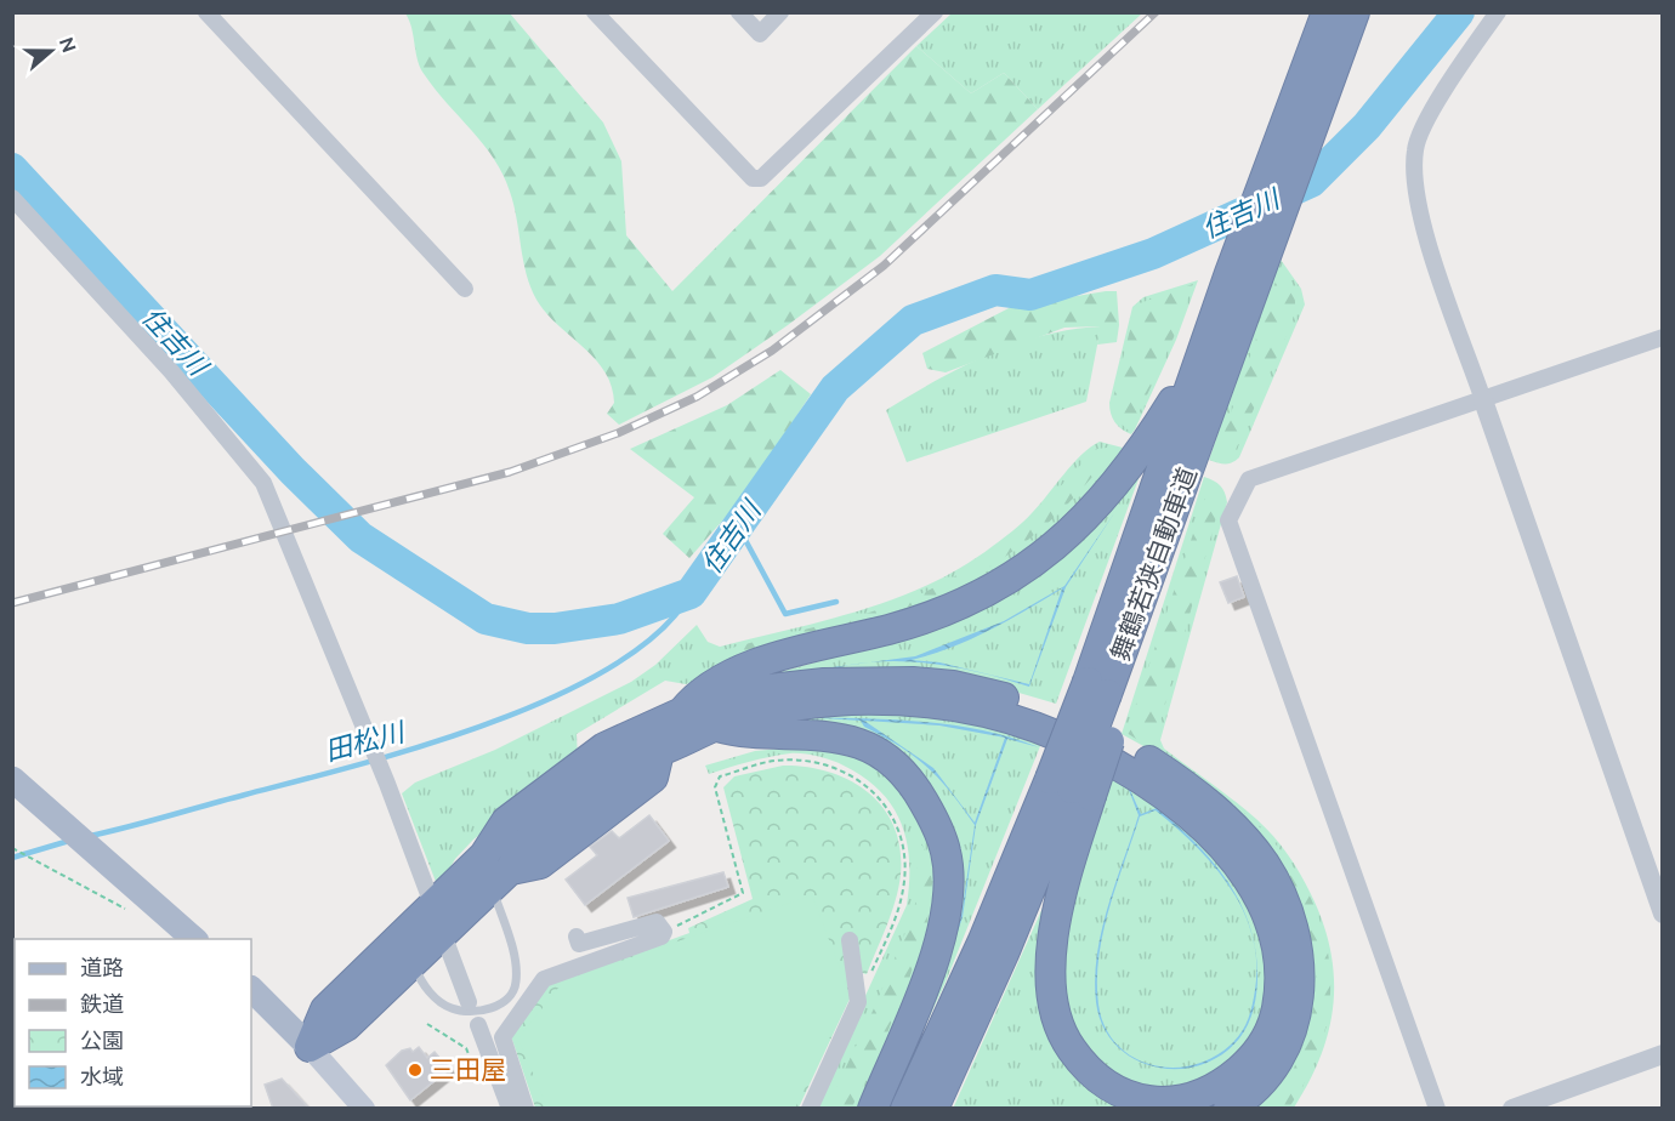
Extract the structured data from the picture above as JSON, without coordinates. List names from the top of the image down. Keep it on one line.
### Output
{"streets":{"highway":["舞鶴若狭自動車道"]},"water":["住吉川","田松川"],"places":["三田屋"],"legend":["道路","鉄道","公園","水域"],"north":"right"}
